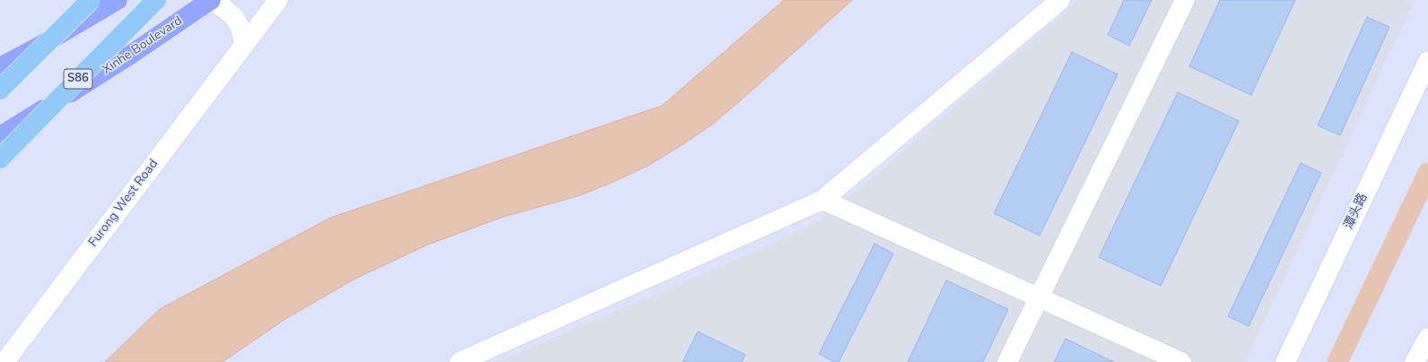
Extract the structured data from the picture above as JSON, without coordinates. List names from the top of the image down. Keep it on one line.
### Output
{"streets":{"highway":["S86"],"main road":["Xinhe Boulevard"],"street":["Furong West Road","潭头路"]}}
